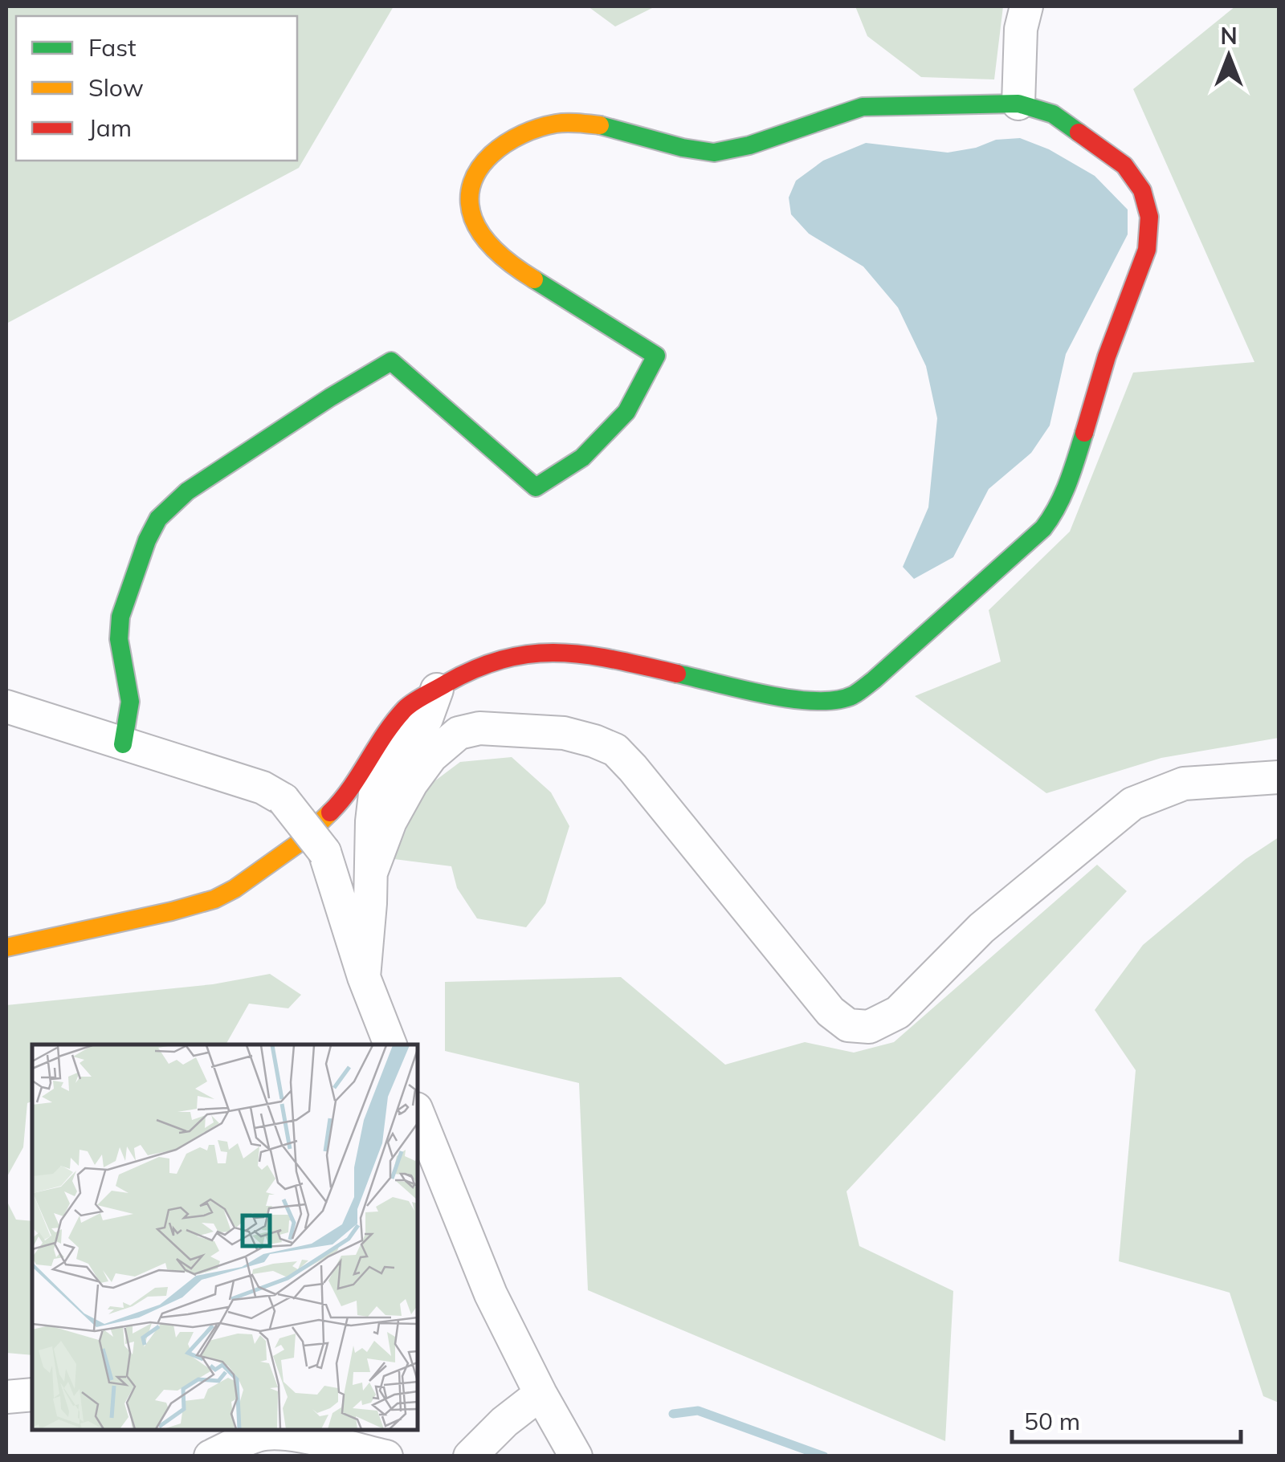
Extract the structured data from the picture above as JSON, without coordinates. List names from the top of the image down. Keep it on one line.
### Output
{"legend":["Fast","Slow","Jam"],"scale_bar":"50 m","north":"top"}
